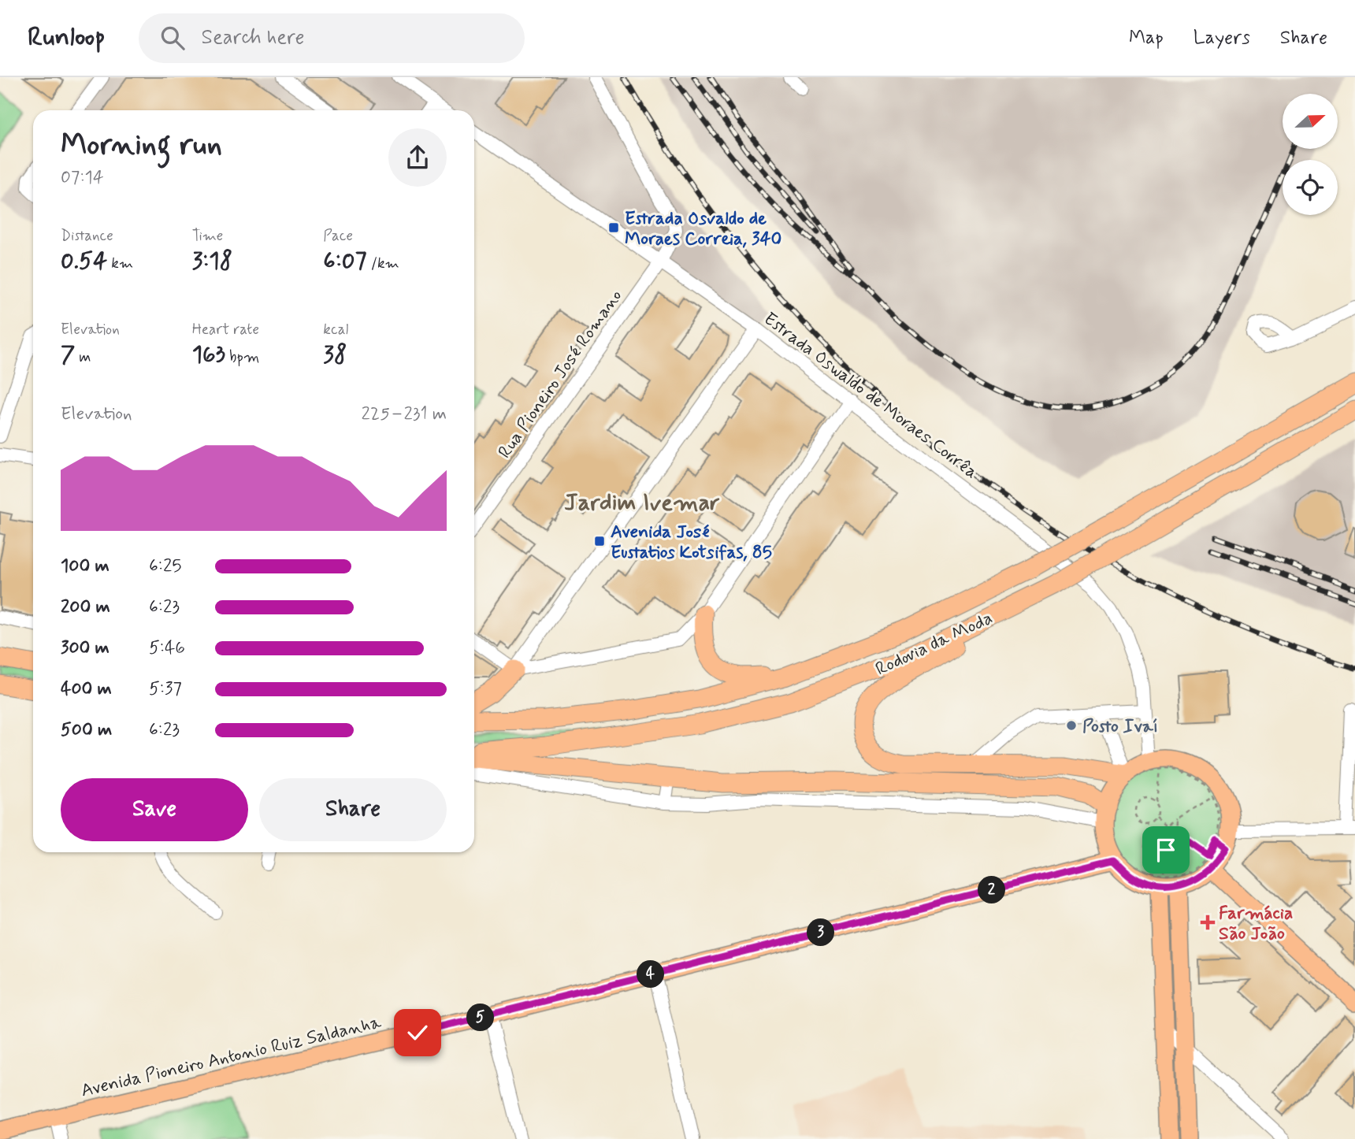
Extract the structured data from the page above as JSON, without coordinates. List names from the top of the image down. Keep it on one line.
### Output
{"streets":{"highway":["Rodovia da Moda"],"main road":["Avenida Pioneiro Antonio Ruiz Saldanha"],"street":["Rua Pioneiro José Romano","Estrada Oswaldo de Moraes Corrêa"]},"crossings":[["Rua Pioneiro José Romano","Estrada Oswaldo de Moraes Corrêa"]],"districts":["Jardim Ivemar"],"places":{"transit":["Estrada Osvaldo de Moraes Correia, 340","Avenida José Eustatios Kotsifas, 85"],"other":["Posto Ivaí"],"health":["Farmácia São João"]},"north":"right","page":{"header":"Runloop","search":"Search here","nav":["Map","Layers","Share"],"heading":["Morning run","07:14"],"stats":[["Distance","0.54 km"],["Time","3:18"],["Pace","6:07 /km"],["Elevation","7 m"],["Heart rate","163 bpm"],["kcal","38"]],"chart":["Elevation","225–231 m"],"list":[{"name":"100 m","note":"6:25"},{"name":"200 m","note":"6:23"},{"name":"300 m","note":"5:46"},{"name":"400 m","note":"5:37"},{"name":"500 m","note":"6:23"}],"buttons":["Save","Share"],"pins":["2","3","4","5"]}}
